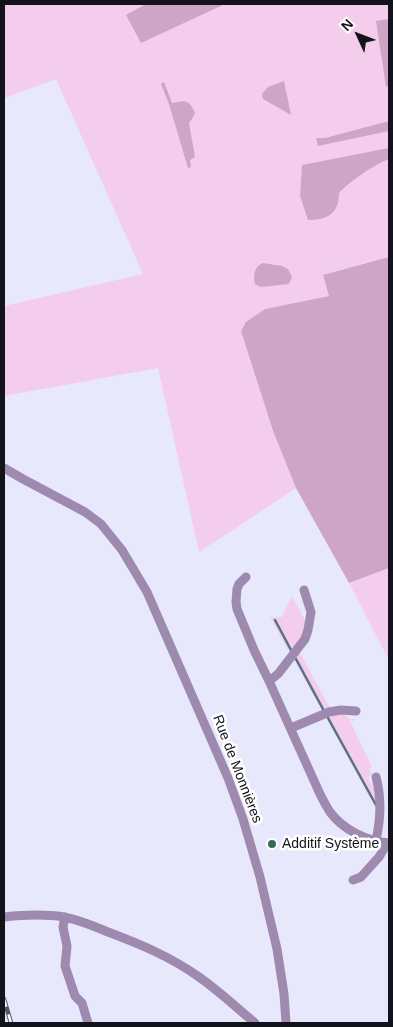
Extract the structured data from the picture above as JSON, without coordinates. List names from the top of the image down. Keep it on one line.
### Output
{"streets":{"street":["Rue de Monnières"]},"places":["Additif Système"],"north":"top left"}
